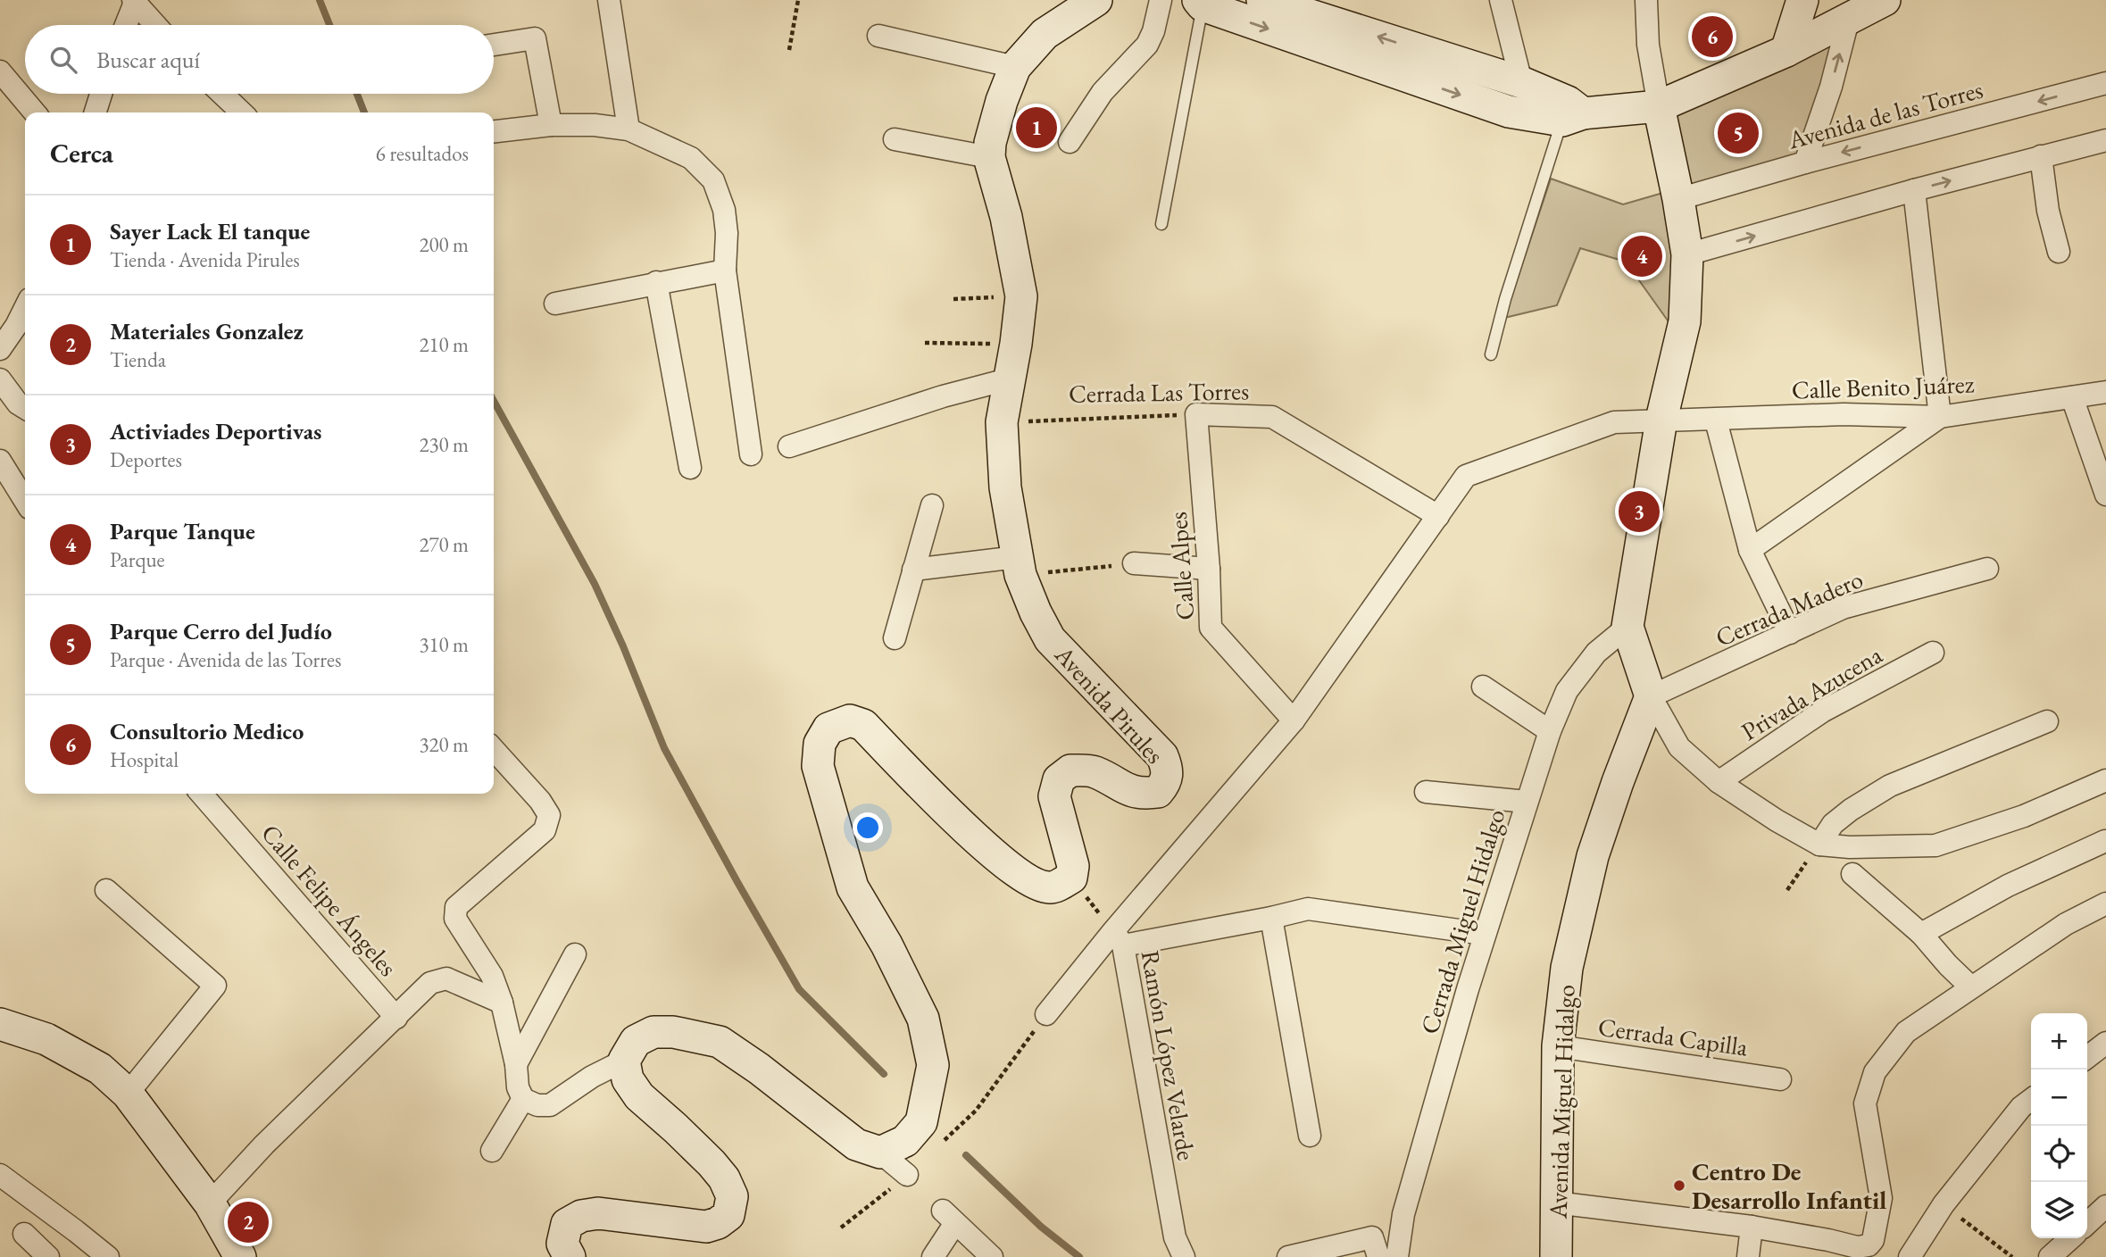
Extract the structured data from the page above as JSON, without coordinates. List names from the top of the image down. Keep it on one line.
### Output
{"streets":{"street":["Avenida de las Torres","Calle Benito Juárez","Cerrada Las Torres","Calle Alpes","Cerrada Madero","Privada Azucena","Avenida Pirules","Calle Felipe Ángeles","Cerrada Miguel Hidalgo","Cerrada Capilla","Ramón López Velarde","Avenida Miguel Hidalgo"]},"crossings":[["Cerrada Las Torres","Calle Alpes"],["Cerrada Las Torres","Avenida Pirules"],["Cerrada Madero","Avenida Miguel Hidalgo"],["Avenida Pirules","Ramón López Velarde"],["Cerrada Capilla","Avenida Miguel Hidalgo"]],"places":["Centro De Desarrollo Infantil"],"page":{"pins":["6","1","5","4","3","2"],"search":"Buscar aquí","heading":["Cerca","6 resultados"],"list":[{"mark":"1","name":"Sayer Lack El tanque","note":"Tienda · Avenida Pirules","value":"200 m"},{"mark":"2","name":"Materiales Gonzalez","note":"Tienda","value":"210 m"},{"mark":"3","name":"Activiades Deportivas","note":"Deportes","value":"230 m"},{"mark":"4","name":"Parque Tanque","note":"Parque","value":"270 m"},{"mark":"5","name":"Parque Cerro del Judío","note":"Parque · Avenida de las Torres","value":"310 m"},{"mark":"6","name":"Consultorio Medico","note":"Hospital","value":"320 m"}],"map_buttons":["+","−"]}}
